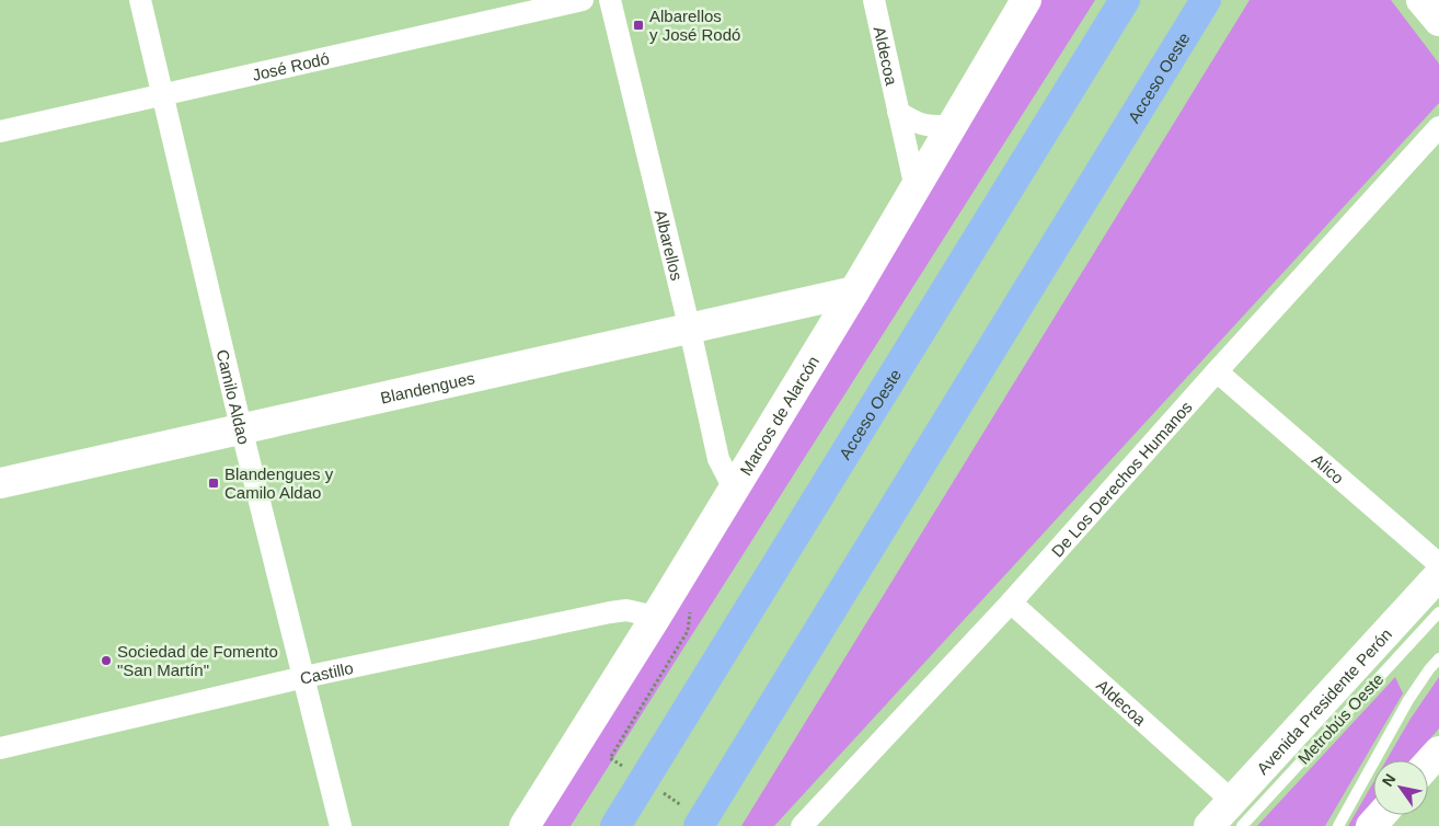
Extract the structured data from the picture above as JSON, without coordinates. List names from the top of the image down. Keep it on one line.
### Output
{"streets":{"highway":["Acceso Oeste"],"street":["Aldecoa","José Rodó","Albarellos","Blandengues","Camilo Aldao","Marcos de Alarcón","Alico","De Los Derechos Humanos","Castillo","Avenida Presidente Perón"],"lane":["Metrobús Oeste"]},"crossings":[["Aldecoa","Marcos de Alarcón"],["Aldecoa","De Los Derechos Humanos"],["Aldecoa","Avenida Presidente Perón"],["Aldecoa","Metrobús Oeste"],["José Rodó","Camilo Aldao"],["Albarellos","Blandengues"],["Albarellos","Marcos de Alarcón"],["Blandengues","Camilo Aldao"],["Blandengues","Marcos de Alarcón"],["Camilo Aldao","Castillo"],["Marcos de Alarcón","Castillo"],["Alico","De Los Derechos Humanos"],["Avenida Presidente Perón","Metrobús Oeste"]],"places":{"transit":["Albarellos y José Rodó","Blandengues y Camilo Aldao"],"other":["Sociedad de Fomento \"San Martín\""]},"north":"top left"}
